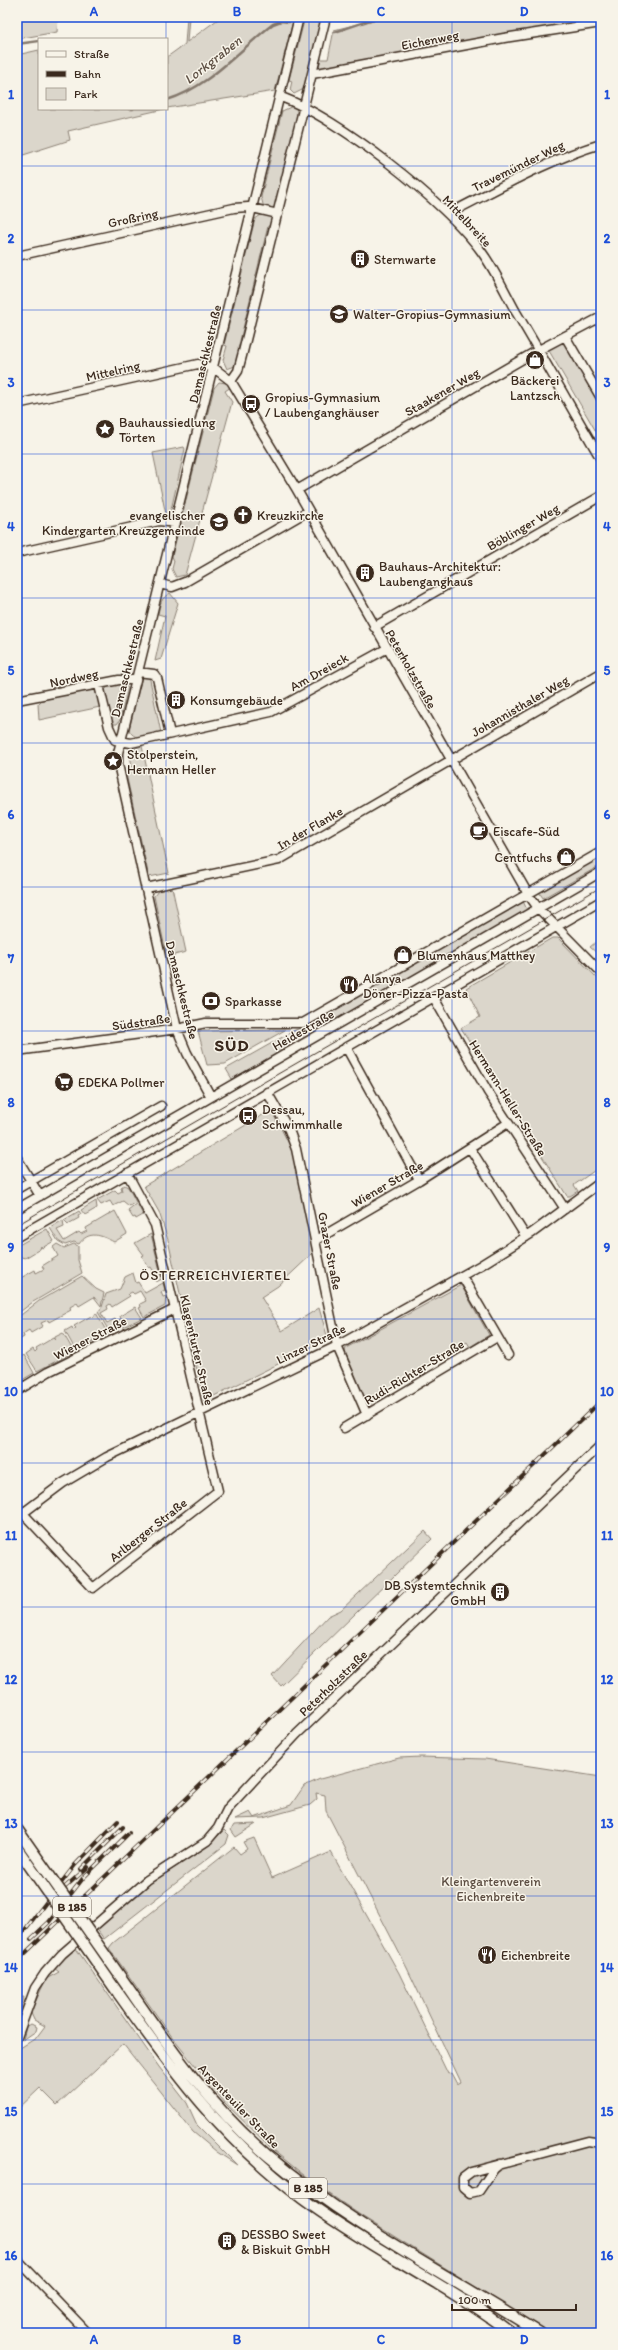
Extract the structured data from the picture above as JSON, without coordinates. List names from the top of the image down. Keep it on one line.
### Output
{"streets":{"main road":["B 185","Argenteuiler Straße"],"street":["Eichenweg","Travemünder Weg","Großring","Mittelbreite","Damaschkestraße","Mittelring","Staakener Weg","Böblinger Weg","Peterholzstraße","Am Dreieck","Nordweg","Johannisthaler Weg","In der Flanke","Südstraße","Heidestraße","Hermann-Heller-Straße","Wiener Straße","Grazer Straße","Linzer Straße","Klagenfurter Straße","Rudi-Richter-Straße","Arlberger Straße"]},"crossings":[["Travemünder Weg","Mittelbreite"],["Großring","Damaschkestraße"],["Mittelbreite","Damaschkestraße"],["Mittelbreite","Staakener Weg"],["Damaschkestraße","Mittelring"],["Damaschkestraße","Peterholzstraße"],["Damaschkestraße","Am Dreieck"],["Damaschkestraße","Nordweg"],["Damaschkestraße","In der Flanke"],["Damaschkestraße","Südstraße"],["Damaschkestraße","Heidestraße"],["Mittelring","Peterholzstraße"],["Staakener Weg","Peterholzstraße"],["Böblinger Weg","Peterholzstraße"],["Peterholzstraße","Am Dreieck"],["Peterholzstraße","Johannisthaler Weg"],["Peterholzstraße","In der Flanke"],["Peterholzstraße","Heidestraße"],["Johannisthaler Weg","In der Flanke"],["Südstraße","Heidestraße"],["Hermann-Heller-Straße","Wiener Straße"],["Hermann-Heller-Straße","Linzer Straße"],["Wiener Straße","Grazer Straße"],["Wiener Straße","Klagenfurter Straße"],["Grazer Straße","Linzer Straße"],["Grazer Straße","Rudi-Richter-Straße"],["Linzer Straße","Klagenfurter Straße"],["Linzer Straße","Arlberger Straße"],["Klagenfurter Straße","Arlberger Straße"]],"districts":["SÜD","ÖSTERREICHVIERTEL"],"water":["Lorkgraben"],"parks":["Kleingartenverein Eichenbreite"],"places":{"building":["Sternwarte","Bauhaus-Architektur: Laubenganghaus","Konsumgebäude","DB Systemtechnik GmbH","DESSBO Sweet & Biskuit GmbH"],"school or university":["Walter-Gropius-Gymnasium","evangelischer Kindergarten Kreuzgemeinde"],"shop":["Bäckerei Lantzsch","Centfuchs","Blumenhaus Matthey"],"bus stop":["Gropius-Gymnasium / Laubenganghäuser","Dessau, Schwimmhalle"],"place":["Bauhaussiedlung Törten","Stolperstein, Hermann Heller"],"church":["Kreuzkirche"],"cafe":["Eiscafe-Süd"],"restaurant":["Alanya Döner-Pizza-Pasta","Eichenbreite"],"bank":["Sparkasse"],"supermarket":["EDEKA Pollmer"]},"legend":["Straße","Bahn","Park"],"scale_bar":"100 m","grid":{"columns":["A","B","C","D"],"rows":["1","2","3","4","5","6","7","8","9","10","11","12","13","14","15","16"]}}
